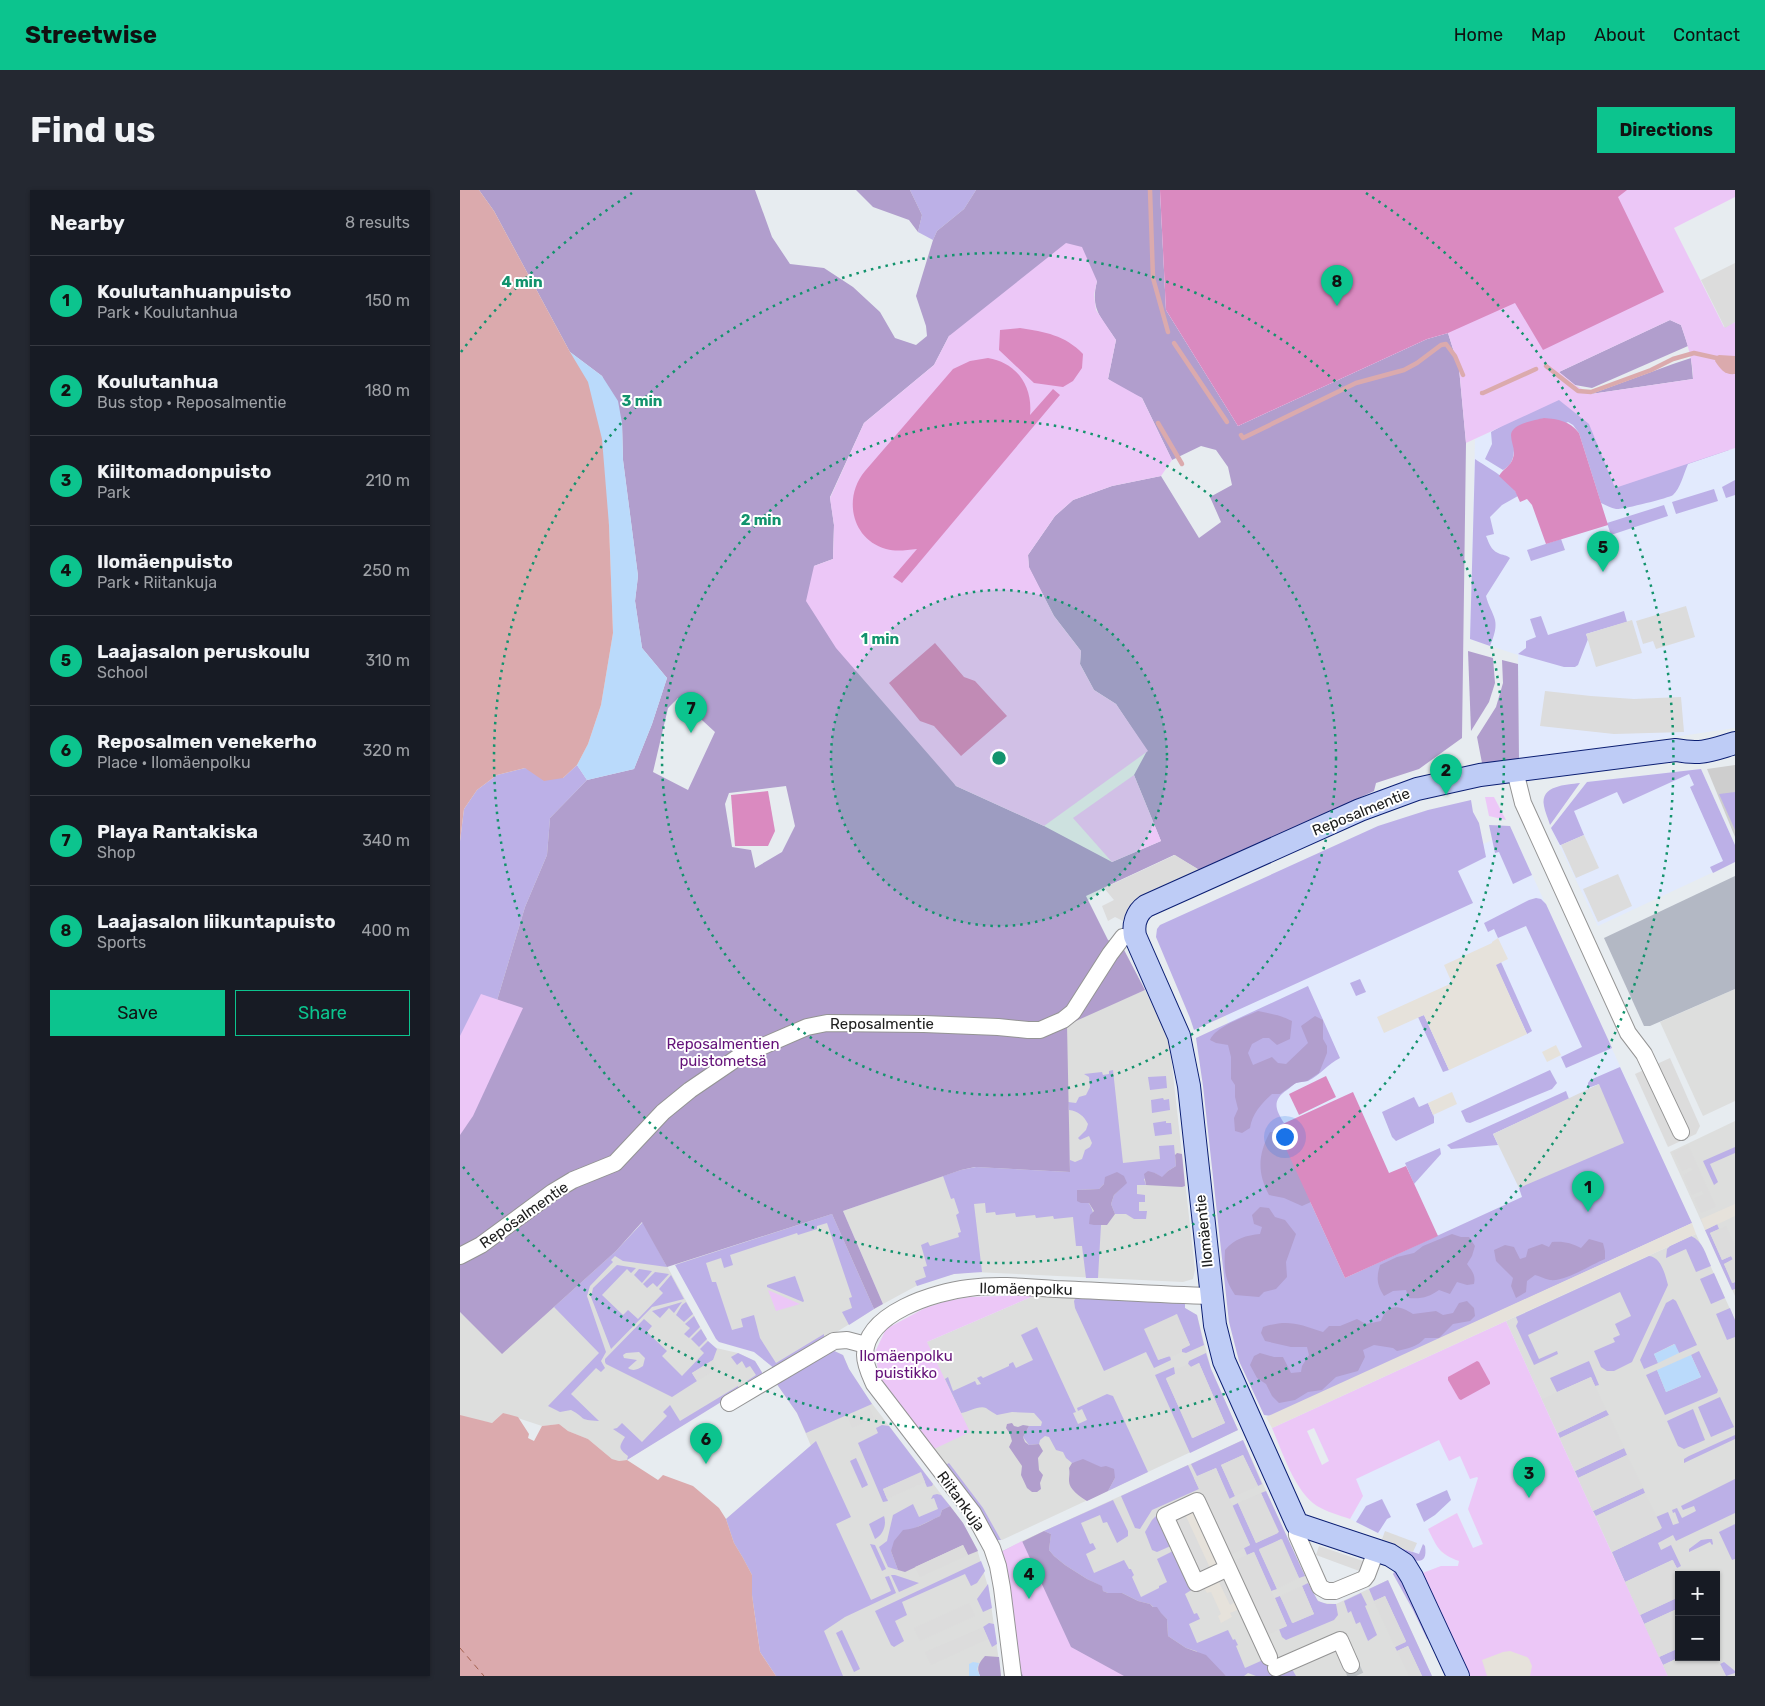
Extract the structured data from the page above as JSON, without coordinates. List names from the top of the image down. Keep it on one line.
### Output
{"streets":{"street":["Reposalmentie","Ilomäentie","Ilomäenpolku","Riitankuja"]},"crossings":[["Reposalmentie","Ilomäentie"],["Ilomäentie","Ilomäenpolku"],["Ilomäenpolku","Riitankuja"]],"parks":["Reposalmentien puistometsä","Ilomäenpolku puistikko"],"page":{"header":"Streetwise","nav":["Home","Map","About","Contact"],"buttons":["Directions",["Save","Share"]],"title":"Find us","heading":["Nearby","8 results"],"list":[{"mark":"1","name":"Koulutanhuanpuisto","note":"Park · Koulutanhua","value":"150 m"},{"mark":"2","name":"Koulutanhua","note":"Bus stop · Reposalmentie","value":"180 m"},{"mark":"3","name":"Kiiltomadonpuisto","note":"Park","value":"210 m"},{"mark":"4","name":"Ilomäenpuisto","note":"Park · Riitankuja","value":"250 m"},{"mark":"5","name":"Laajasalon peruskoulu","note":"School","value":"310 m"},{"mark":"6","name":"Reposalmen venekerho","note":"Place · Ilomäenpolku","value":"320 m"},{"mark":"7","name":"Playa Rantakiska","note":"Shop","value":"340 m"},{"mark":"8","name":"Laajasalon liikuntapuisto","note":"Sports","value":"400 m"}],"pins":["8","5","7","2","1","6","3","4"],"map_buttons":["+","−"]},"rings":["4 min","3 min","2 min","1 min"]}
